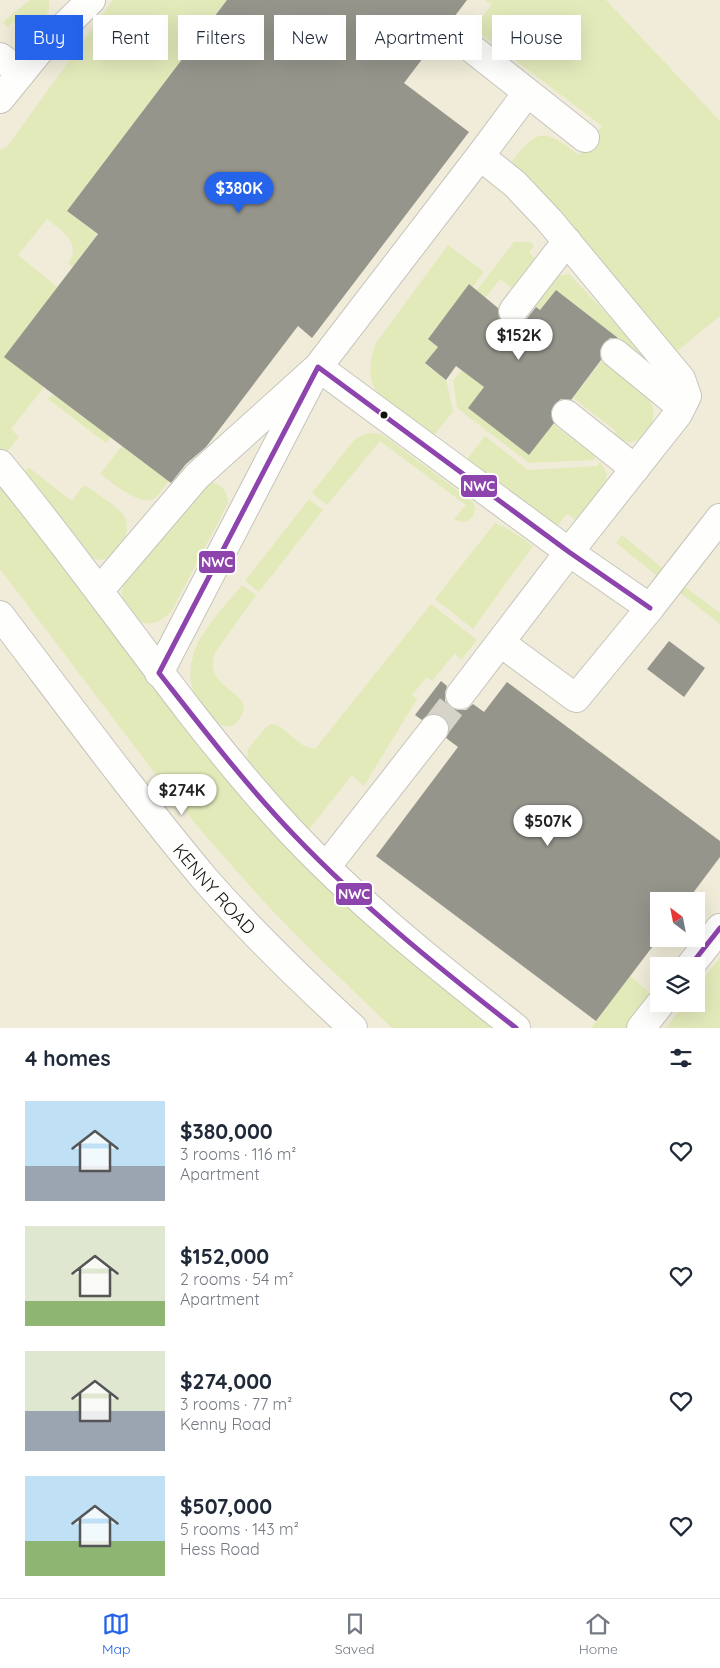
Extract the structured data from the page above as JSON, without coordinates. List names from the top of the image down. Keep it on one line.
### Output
{"streets":{"main road":["KENNY ROAD"]},"lines":["transit line NWC"],"north":"top left","page":{"chip":["Buy","Rent","Filters","New","Apartment","House"],"price":["$380K","$152K","$274K","$507K"],"heading":"4 homes","list":[{"name":"$380,000","note":"3 rooms · 116 m² · Apartment"},{"name":"$152,000","note":"2 rooms · 54 m² · Apartment"},{"name":"$274,000","note":"3 rooms · 77 m² · Kenny Road"},{"name":"$507,000","note":"5 rooms · 143 m² · Hess Road"}],"tabs":["Map","Saved","Home"]}}
